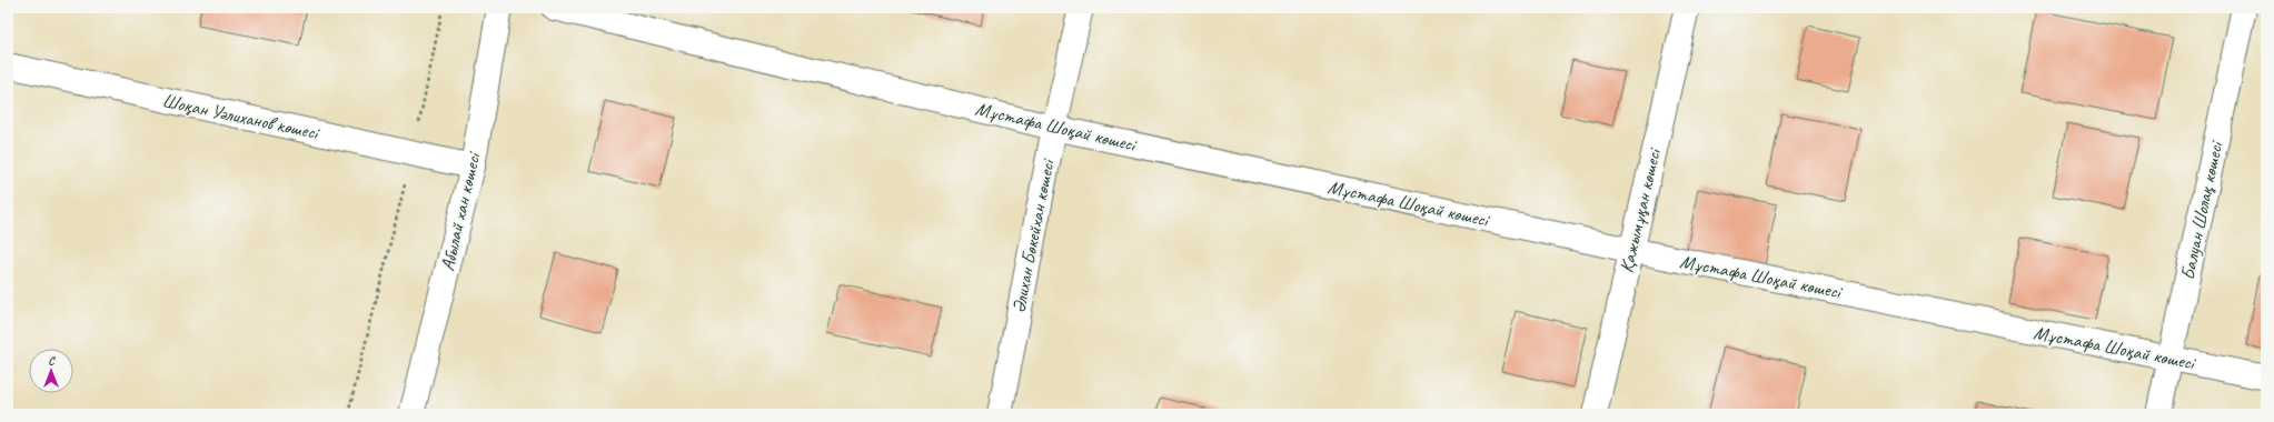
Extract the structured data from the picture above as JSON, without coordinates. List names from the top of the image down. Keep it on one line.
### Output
{"streets":{"street":["Шоқан Уәлиханов көшесі","Мұстафа Шоқай көшесі","Қажымұқан көшесі","Балуан Шолақ көшесі","Абылай хан көшесі","Әлихан Бөкейхан көшесі"]},"crossings":[["Шоқан Уәлиханов көшесі","Абылай хан көшесі"],["Мұстафа Шоқай көшесі","Қажымұқан көшесі"],["Мұстафа Шоқай көшесі","Балуан Шолақ көшесі"],["Мұстафа Шоқай көшесі","Әлихан Бөкейхан көшесі"]],"north":"top"}
